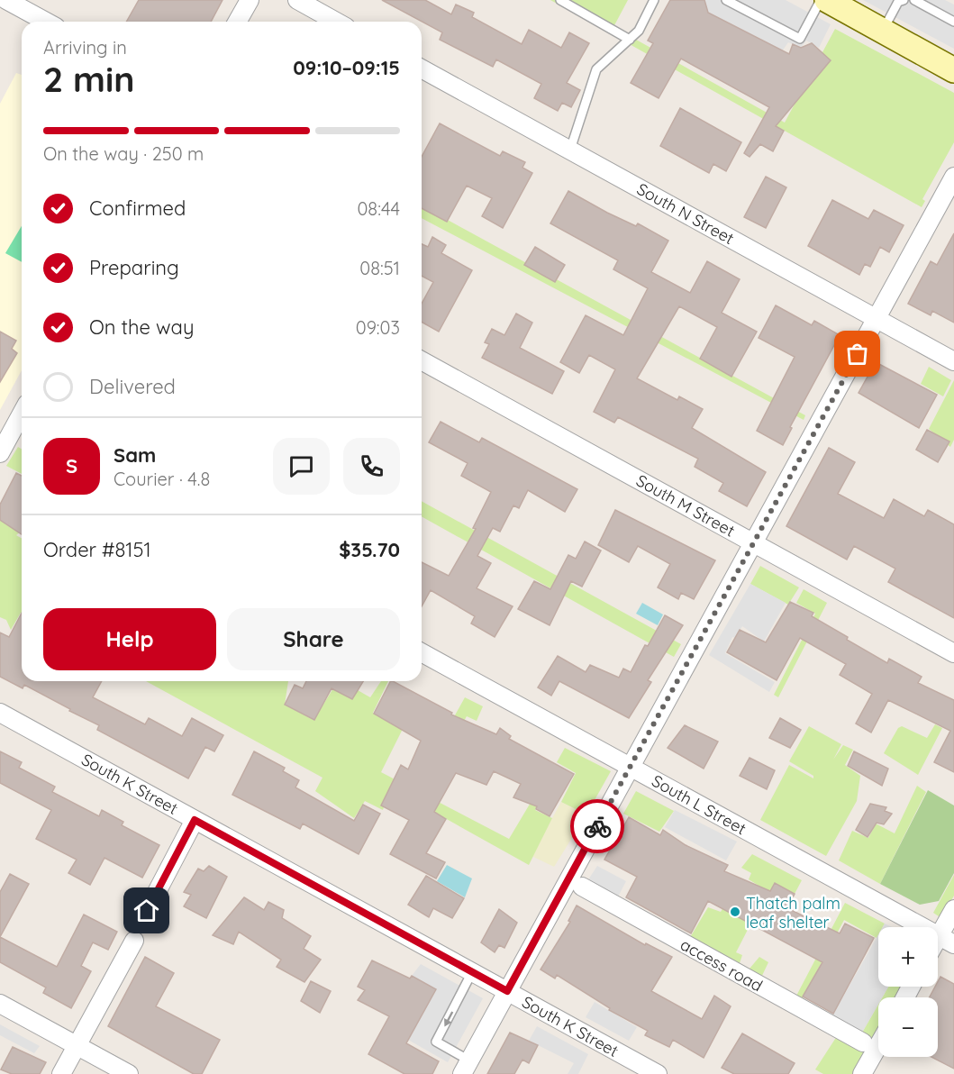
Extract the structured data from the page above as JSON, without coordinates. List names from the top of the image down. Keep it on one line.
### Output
{"streets":{"street":["South N Street","South M Street","South K Street","South L Street","access road"]},"places":["Thatch palm leaf shelter"],"page":{"heading":["2 min","Arriving in","09:10–09:15"],"panel":["Sam","Courier · 4.8","Order #8151","$35.70"],"bar":"On the way · 250 m","list":[["Confirmed","08:44"],["Preparing","08:51"],["On the way","09:03"],"Delivered"],"round":"S","buttons":["Help","Share"],"map_buttons":["+","−"]}}
